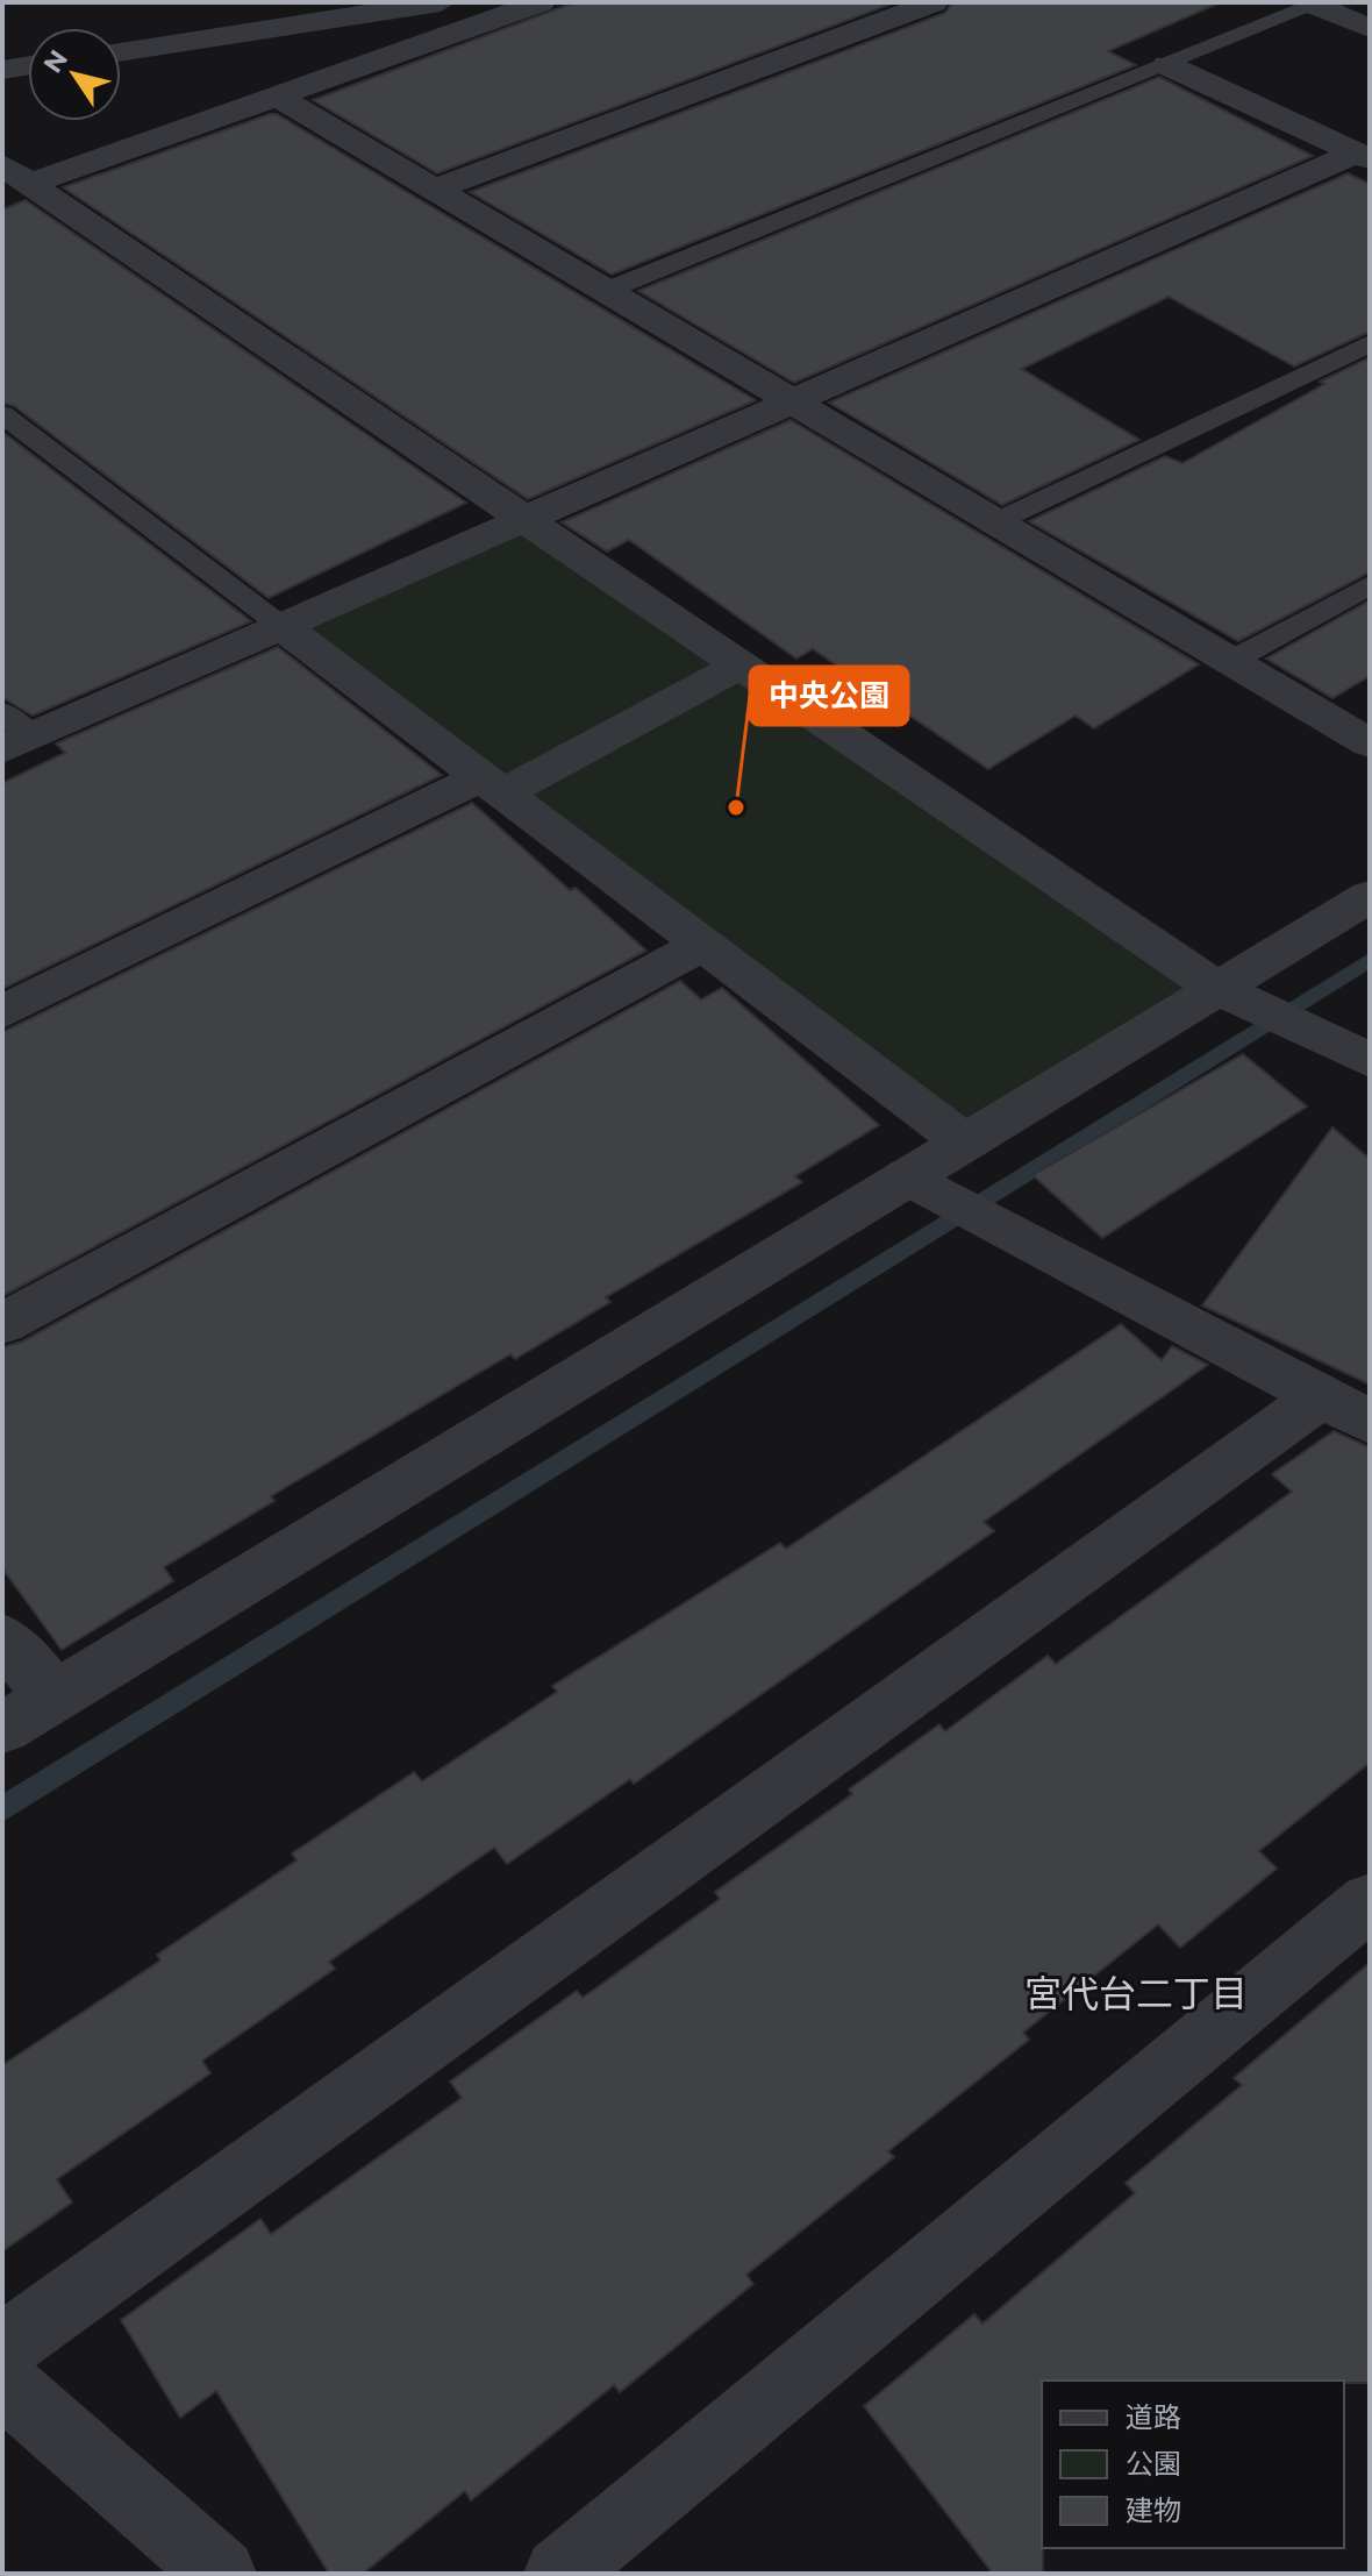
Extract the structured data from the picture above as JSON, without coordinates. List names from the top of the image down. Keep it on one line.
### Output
{"districts":["宮代台二丁目"],"places":["中央公園"],"legend":["道路","公園","建物"],"north":"top left"}
